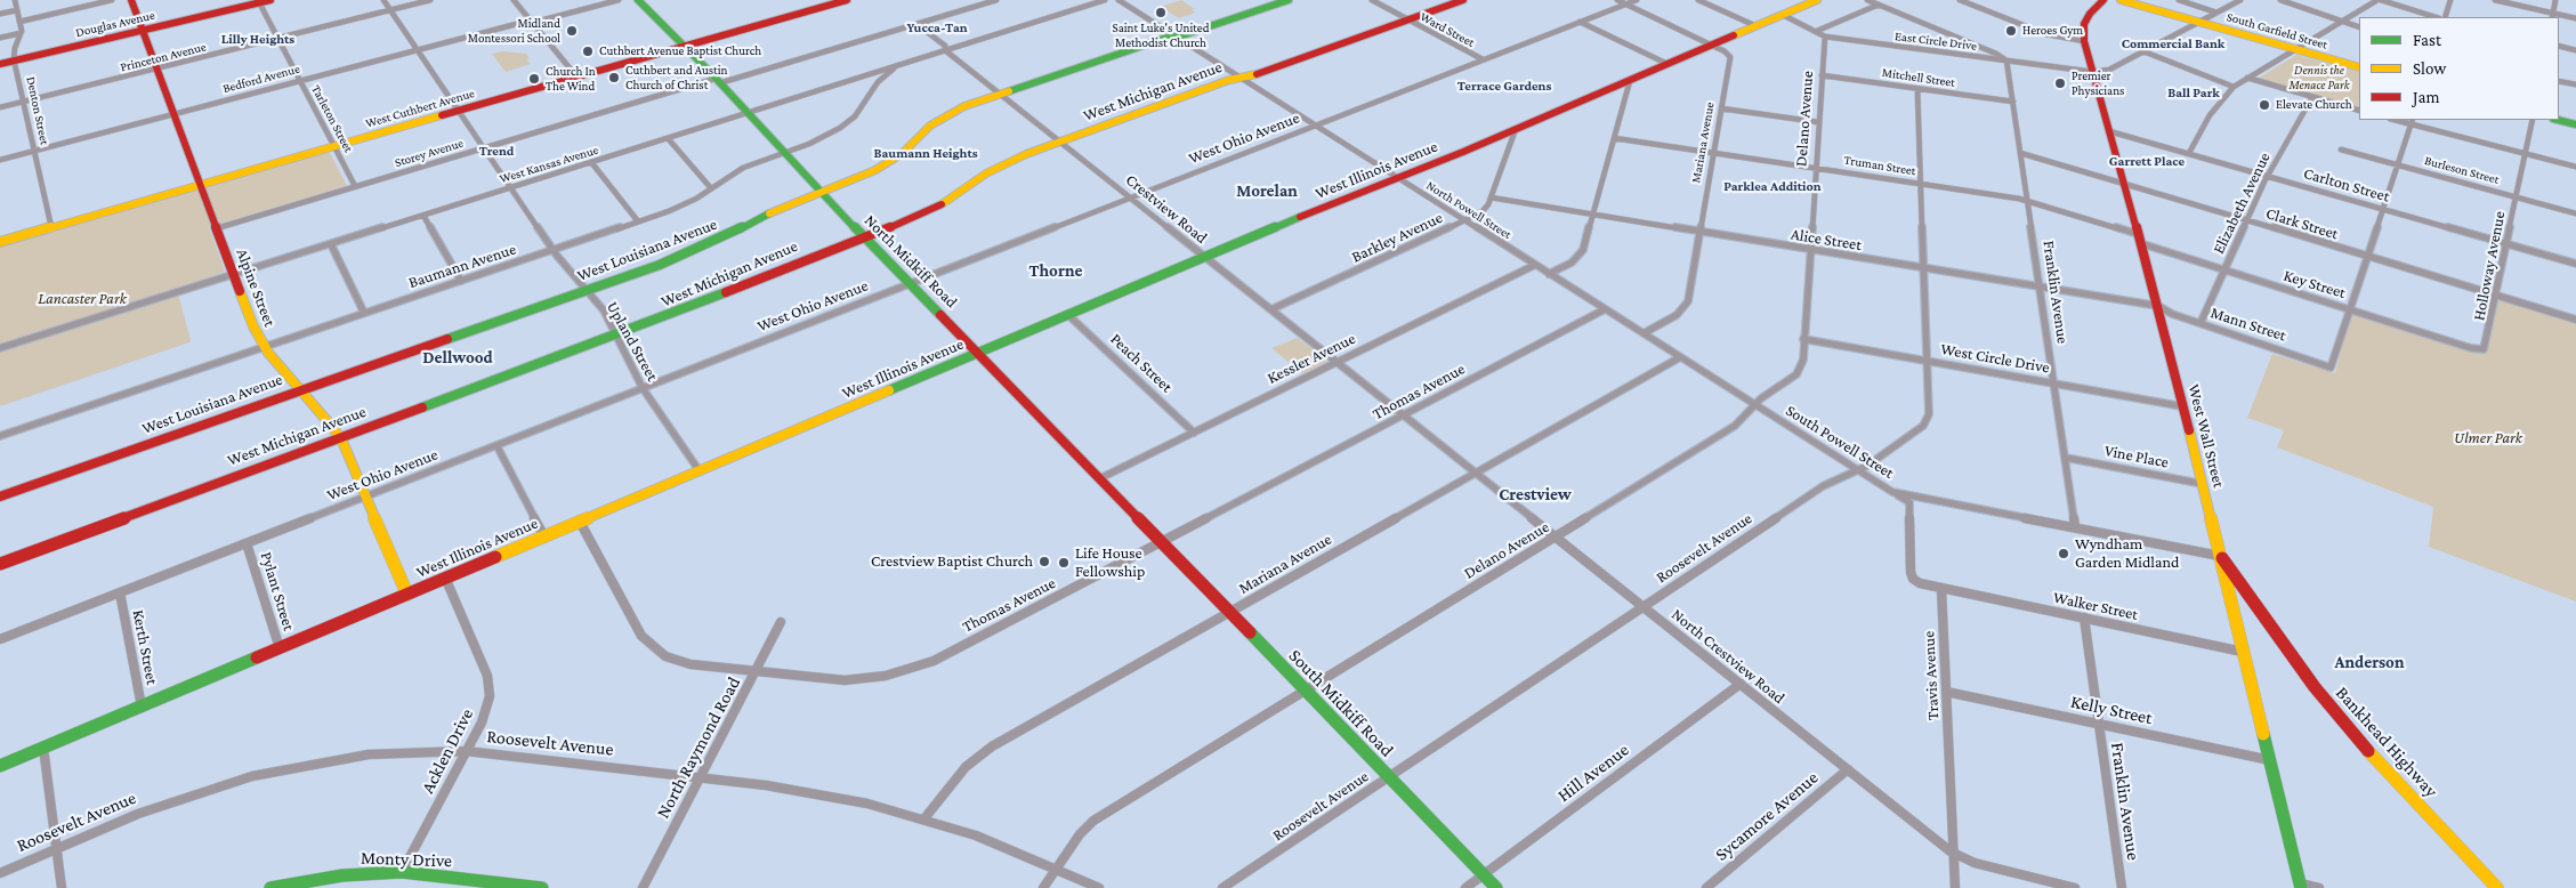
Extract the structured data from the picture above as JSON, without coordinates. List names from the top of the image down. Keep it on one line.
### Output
{"streets":{"street":["Douglas Avenue","Ward Street","South Garfield Street","East Circle Drive","Princeton Avenue","Mitchell Street","Bedford Avenue","West Michigan Avenue","West Cuthbert Avenue","Denton Street","Tarleton Street","Delano Avenue","West Ohio Avenue","Mariana Avenue","Storey Avenue","West Kansas Avenue","Truman Street","West Illinois Avenue","Burleson Street","Carlton Street","Elizabeth Avenue","Crestview Road","North Powell Street","Clark Street","Barkley Avenue","Alice Street","West Louisiana Avenue","North Midkiff Road","Baumann Avenue","Holloway Avenue","Key Street","Alpine Street","Franklin Avenue","Mann Street","Upland Street","Kessler Avenue","West Circle Drive","Peach Street","Thomas Avenue","West Wall Street","South Powell Street","Vine Place","Roosevelt Avenue","Pylant Street","Walker Street","Kerth Street","North Crestview Road","Travis Avenue","South Midkiff Road","Kelly Street","Bankhead Highway","North Raymond Road","Acklen Drive","Hill Avenue","Sycamore Avenue","Monty Drive"]},"crossings":[["Douglas Avenue","Denton Street"],["Douglas Avenue","Tarleton Street"],["Douglas Avenue","Alpine Street"],["Ward Street","West Michigan Avenue"],["Ward Street","West Ohio Avenue"],["East Circle Drive","Delano Avenue"],["East Circle Drive","Franklin Avenue"],["East Circle Drive","West Wall Street"],["Princeton Avenue","Denton Street"],["Princeton Avenue","Tarleton Street"],["Princeton Avenue","Alpine Street"],["Princeton Avenue","Upland Street"],["Mitchell Street","Delano Avenue"],["Mitchell Street","Franklin Avenue"],["Mitchell Street","Roosevelt Avenue"],["Bedford Avenue","Denton Street"],["Bedford Avenue","Tarleton Street"],["Bedford Avenue","Alpine Street"],["Bedford Avenue","Upland Street"],["West Michigan Avenue","Crestview Road"],["West Michigan Avenue","North Powell Street"],["West Michigan Avenue","North Midkiff Road"],["West Michigan Avenue","Alpine Street"],["West Michigan Avenue","Upland Street"],["West Cuthbert Avenue","Denton Street"],["West Cuthbert Avenue","Tarleton Street"],["West Cuthbert Avenue","North Midkiff Road"],["West Cuthbert Avenue","Alpine Street"],["West Cuthbert Avenue","Upland Street"],["Tarleton Street","Storey Avenue"],["Delano Avenue","Truman Street"],["Delano Avenue","Alice Street"],["Delano Avenue","West Circle Drive"],["Delano Avenue","South Powell Street"],["Delano Avenue","Roosevelt Avenue"],["Delano Avenue","North Crestview Road"],["Delano Avenue","South Midkiff Road"],["West Ohio Avenue","Mariana Avenue"],["West Ohio Avenue","Crestview Road"],["West Ohio Avenue","North Powell Street"],["West Ohio Avenue","North Midkiff Road"],["West Ohio Avenue","Alpine Street"],["West Ohio Avenue","Upland Street"],["West Ohio Avenue","Pylant Street"],["West Ohio Avenue","Kerth Street"],["Mariana Avenue","Truman Street"],["Mariana Avenue","West Illinois Avenue"],["Mariana Avenue","Alice Street"],["Mariana Avenue","South Powell Street"],["Mariana Avenue","Roosevelt Avenue"],["Mariana Avenue","North Crestview Road"],["Mariana Avenue","South Midkiff Road"],["Storey Avenue","Crestview Road"],["Storey Avenue","North Midkiff Road"],["Storey Avenue","Alpine Street"],["Storey Avenue","Upland Street"],["West Kansas Avenue","Crestview Road"],["West Kansas Avenue","North Midkiff Road"],["West Kansas Avenue","Baumann Avenue"],["West Kansas Avenue","Alpine Street"],["West Kansas Avenue","Upland Street"],["Truman Street","Key Street"],["Truman Street","Franklin Avenue"],["Truman Street","West Wall Street"],["Truman Street","Roosevelt Avenue"],["West Illinois Avenue","Crestview Road"],["West Illinois Avenue","North Powell Street"],["West Illinois Avenue","Barkley Avenue"],["West Illinois Avenue","North Midkiff Road"],["West Illinois Avenue","Alpine Street"],["West Illinois Avenue","Upland Street"],["West Illinois Avenue","Peach Street"],["West Illinois Avenue","Thomas Avenue"],["West Illinois Avenue","Pylant Street"],["West Illinois Avenue","Kerth Street"],["West Illinois Avenue","Acklen Drive"],["Burleson Street","Holloway Avenue"],["Carlton Street","Elizabeth Avenue"],["Carlton Street","Holloway Avenue"],["Carlton Street","West Wall Street"],["Elizabeth Avenue","Clark Street"],["Elizabeth Avenue","Key Street"],["Elizabeth Avenue","Mann Street"],["Crestview Road","Barkley Avenue"],["Crestview Road","West Louisiana Avenue"],["Crestview Road","Kessler Avenue"],["Crestview Road","Thomas Avenue"],["Crestview Road","North Crestview Road"],["North Powell Street","Barkley Avenue"],["North Powell Street","West Louisiana Avenue"],["North Powell Street","Kessler Avenue"],["North Powell Street","South Powell Street"],["Clark Street","Holloway Avenue"],["Clark Street","Franklin Avenue"],["Clark Street","West Wall Street"],["Barkley Avenue","Alice Street"],["Alice Street","Franklin Avenue"],["Alice Street","Mann Street"],["Alice Street","West Wall Street"],["Alice Street","Roosevelt Avenue"],["West Louisiana Avenue","North Midkiff Road"],["West Louisiana Avenue","Alpine Street"],["West Louisiana Avenue","Upland Street"],["North Midkiff Road","Baumann Avenue"],["North Midkiff Road","Kessler Avenue"],["North Midkiff Road","Thomas Avenue"],["North Midkiff Road","South Midkiff Road"],["Baumann Avenue","Alpine Street"],["Baumann Avenue","Upland Street"],["Holloway Avenue","Key Street"],["Key Street","Mann Street"],["Key Street","West Wall Street"],["Franklin Avenue","West Circle Drive"],["Franklin Avenue","South Powell Street"],["Franklin Avenue","Vine Place"],["Franklin Avenue","Walker Street"],["Franklin Avenue","Kelly Street"],["Mann Street","West Wall Street"],["Kessler Avenue","Peach Street"],["West Circle Drive","West Wall Street"],["West Circle Drive","Roosevelt Avenue"],["Thomas Avenue","South Powell Street"],["Thomas Avenue","North Crestview Road"],["Thomas Avenue","South Midkiff Road"],["Thomas Avenue","North Raymond Road"],["West Wall Street","South Powell Street"],["West Wall Street","Vine Place"],["West Wall Street","Walker Street"],["West Wall Street","Kelly Street"],["West Wall Street","Bankhead Highway"],["South Powell Street","Roosevelt Avenue"],["South Powell Street","Bankhead Highway"],["Roosevelt Avenue","North Crestview Road"],["Roosevelt Avenue","South Midkiff Road"],["Roosevelt Avenue","North Raymond Road"],["Roosevelt Avenue","Acklen Drive"],["Walker Street","Travis Avenue"],["North Crestview Road","Travis Avenue"],["North Crestview Road","Hill Avenue"],["North Crestview Road","Sycamore Avenue"],["Travis Avenue","Kelly Street"],["South Midkiff Road","Hill Avenue"],["Acklen Drive","Monty Drive"]],"districts":["Yucca-Tan","Lilly Heights","Commercial Bank","Terrace Gardens","Ball Park","Trend","Baumann Heights","Garrett Place","Parklea Addition","Morelan","Thorne","Dellwood","Crestview","Anderson"],"parks":["Dennis the Menace Park","Lancaster Park","Ulmer Park"],"places":["Saint Luke's United Methodist Church","Midland Montessori School","Heroes Gym","Cuthbert Avenue Baptist Church","Cuthbert and Austin Church of Christ","Church In The Wind","Premier Physicians","Elevate Church","Wyndham Garden Midland","Crestview Baptist Church","Life House Fellowship"],"legend":["Fast","Slow","Jam"]}
